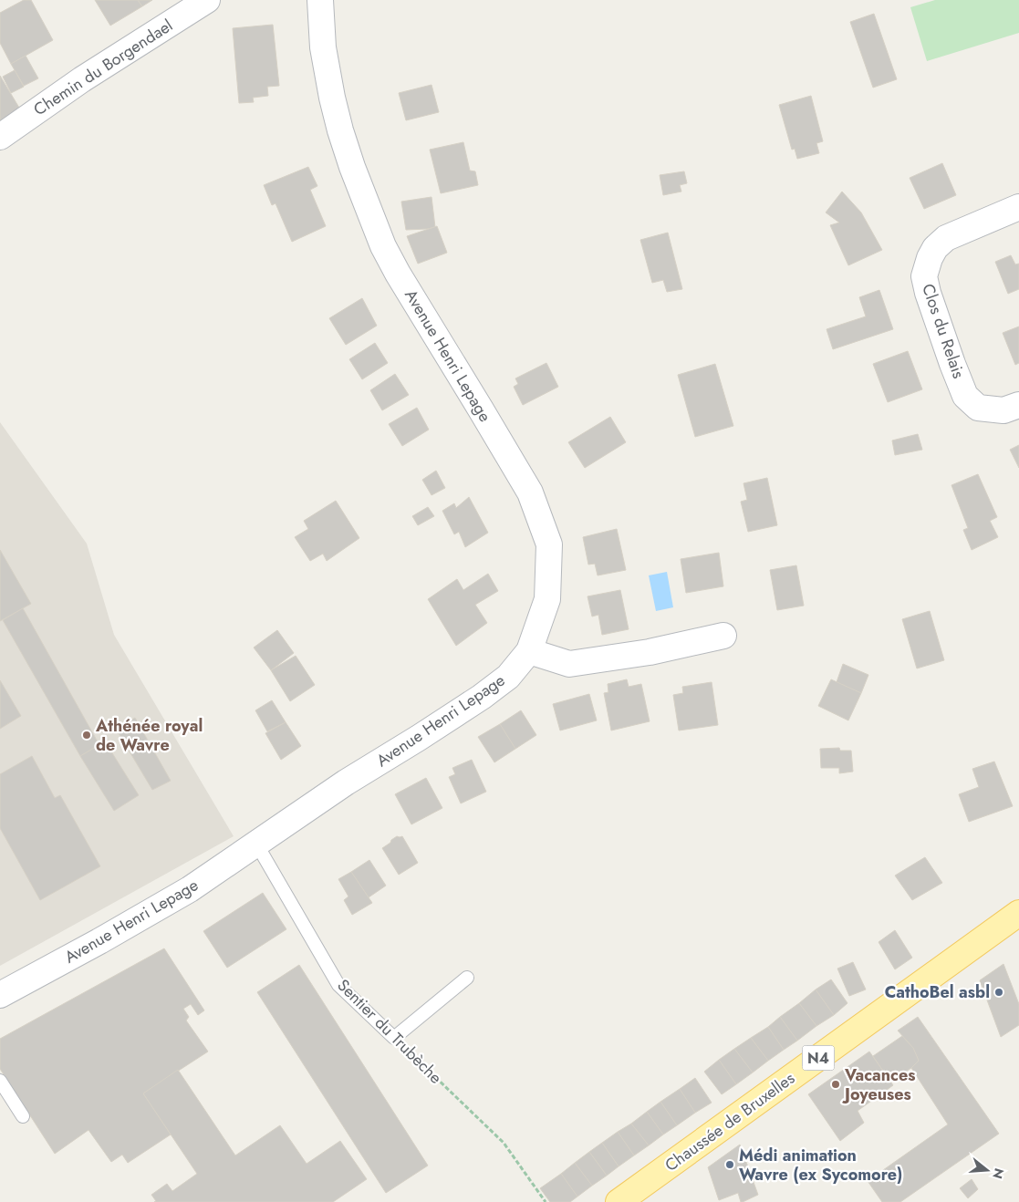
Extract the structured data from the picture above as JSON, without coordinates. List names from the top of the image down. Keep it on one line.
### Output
{"streets":{"main road":["N4","Chaussée de Bruxelles"],"street":["Chemin du Borgendael","Clos du Relais","Avenue Henri Lepage"],"lane":["Sentier du Trubèche"]},"crossings":[["Avenue Henri Lepage","Sentier du Trubèche"]],"places":["Athénée royal de Wavre","CathoBel asbl","Vacances Joyeuses","Médi animation Wavre (ex Sycomore)"],"north":"right"}
